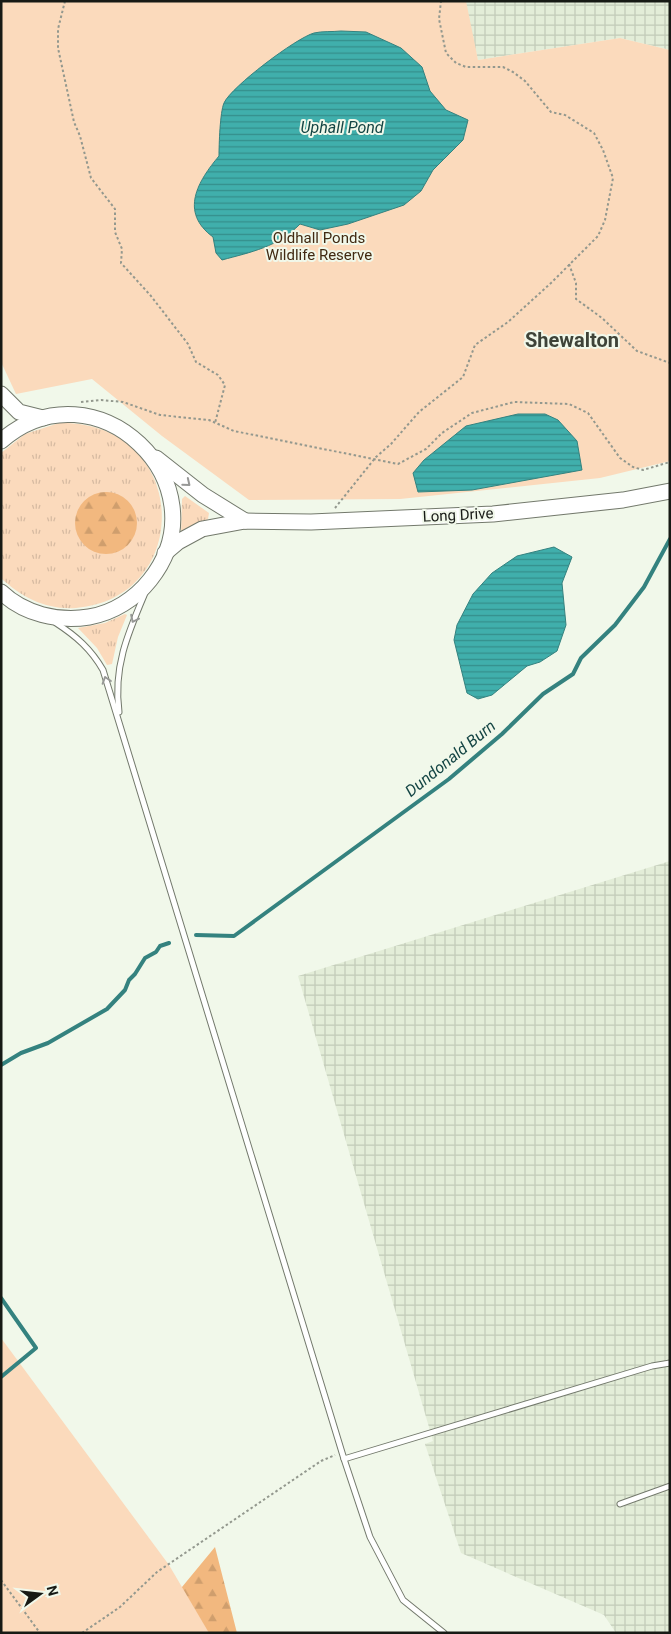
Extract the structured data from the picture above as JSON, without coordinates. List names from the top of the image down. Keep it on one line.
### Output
{"streets":{"main road":["Long Drive"]},"districts":["Shewalton"],"water":["Uphall Pond","Dundonald Burn"],"parks":["Oldhall Ponds Wildlife Reserve"],"north":"right"}
